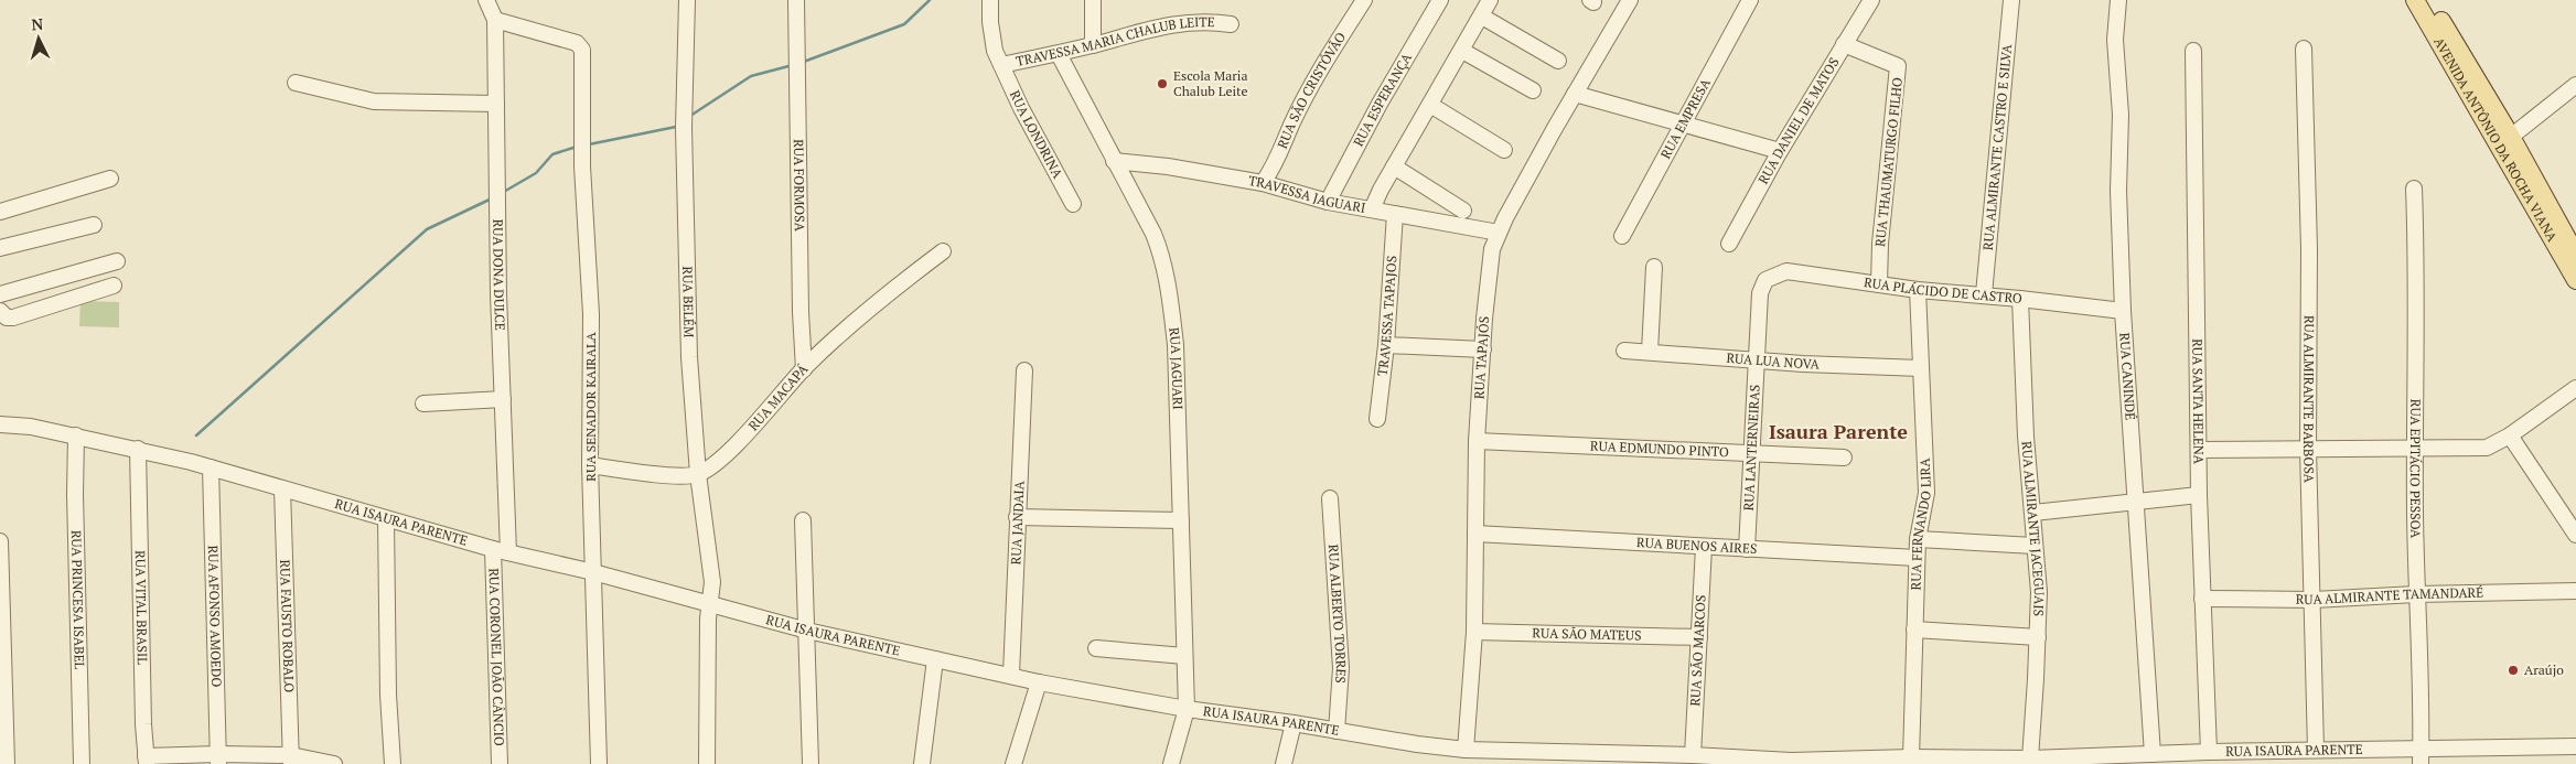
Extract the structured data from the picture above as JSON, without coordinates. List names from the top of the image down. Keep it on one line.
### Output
{"streets":{"main road":["AVENIDA ANTÔNIO DA ROCHA VIANA"],"street":["TRAVESSA MARIA CHALUB LEITE","RUA SÃO CRISTÓVÃO","RUA ESPERANÇA","RUA EMPRESA","RUA DANIEL DE MATOS","RUA LONDRINA","RUA ALMIRANTE CASTRO E SILVA","RUA THAUMATURGO FILHO","RUA FORMOSA","TRAVESSA JAGUARI","RUA DONA DULCE","RUA PLÁCIDO DE CASTRO","RUA BELÉM","TRAVESSA TAPAJOS","RUA TAPAJÓS","RUA LUA NOVA","RUA JAGUARI","RUA CANINDÉ","RUA MACAPÁ","RUA ALMIRANTE BARBOSA","RUA SANTA HELENA","RUA SENADOR KAIRALA","RUA LANTERNEIRAS","RUA EDMUNDO PINTO","RUA EPITÁCIO PESSOA","RUA JANDAIA","RUA ISAURA PARENTE","RUA FERNANDO LIRA","RUA ALMIRANTE JACEGUAIS","RUA BUENOS AIRES","RUA ALMIRANTE TAMANDARÉ","RUA PRINCESA ISABEL","RUA VITAL BRASIL","RUA ALBERTO TORRES","RUA AFONSO AMOEDO","RUA FAUSTO ROBALO","RUA SÃO MATEUS","RUA SÃO MARCOS","RUA CORONEL JOÃO CÂNCIO"]},"crossings":[["TRAVESSA MARIA CHALUB LEITE","RUA LONDRINA"],["TRAVESSA MARIA CHALUB LEITE","RUA JAGUARI"],["RUA SÃO CRISTÓVÃO","TRAVESSA JAGUARI"],["RUA ESPERANÇA","TRAVESSA JAGUARI"],["RUA DANIEL DE MATOS","RUA THAUMATURGO FILHO"],["RUA ALMIRANTE CASTRO E SILVA","RUA PLÁCIDO DE CASTRO"],["RUA THAUMATURGO FILHO","RUA PLÁCIDO DE CASTRO"],["RUA FORMOSA","RUA MACAPÁ"],["TRAVESSA JAGUARI","TRAVESSA TAPAJOS"],["TRAVESSA JAGUARI","RUA TAPAJÓS"],["TRAVESSA JAGUARI","RUA JAGUARI"],["RUA DONA DULCE","RUA SENADOR KAIRALA"],["RUA DONA DULCE","RUA ISAURA PARENTE"],["RUA PLÁCIDO DE CASTRO","RUA CANINDÉ"],["RUA PLÁCIDO DE CASTRO","RUA LANTERNEIRAS"],["RUA PLÁCIDO DE CASTRO","RUA FERNANDO LIRA"],["RUA PLÁCIDO DE CASTRO","RUA ALMIRANTE JACEGUAIS"],["RUA BELÉM","RUA MACAPÁ"],["RUA BELÉM","RUA ISAURA PARENTE"],["RUA TAPAJÓS","RUA EDMUNDO PINTO"],["RUA TAPAJÓS","RUA ISAURA PARENTE"],["RUA TAPAJÓS","RUA BUENOS AIRES"],["RUA TAPAJÓS","RUA SÃO MATEUS"],["RUA LUA NOVA","RUA LANTERNEIRAS"],["RUA LUA NOVA","RUA FERNANDO LIRA"],["RUA JAGUARI","RUA ISAURA PARENTE"],["RUA CANINDÉ","RUA ISAURA PARENTE"],["RUA ALMIRANTE BARBOSA","RUA ISAURA PARENTE"],["RUA ALMIRANTE BARBOSA","RUA ALMIRANTE TAMANDARÉ"],["RUA SANTA HELENA","RUA ISAURA PARENTE"],["RUA SANTA HELENA","RUA ALMIRANTE TAMANDARÉ"],["RUA SENADOR KAIRALA","RUA ISAURA PARENTE"],["RUA LANTERNEIRAS","RUA EDMUNDO PINTO"],["RUA LANTERNEIRAS","RUA BUENOS AIRES"],["RUA EPITÁCIO PESSOA","RUA ISAURA PARENTE"],["RUA EPITÁCIO PESSOA","RUA ALMIRANTE TAMANDARÉ"],["RUA JANDAIA","RUA ISAURA PARENTE"],["RUA ISAURA PARENTE","RUA FERNANDO LIRA"],["RUA ISAURA PARENTE","RUA ALMIRANTE JACEGUAIS"],["RUA ISAURA PARENTE","RUA PRINCESA ISABEL"],["RUA ISAURA PARENTE","RUA VITAL BRASIL"],["RUA ISAURA PARENTE","RUA ALBERTO TORRES"],["RUA ISAURA PARENTE","RUA AFONSO AMOEDO"],["RUA ISAURA PARENTE","RUA FAUSTO ROBALO"],["RUA ISAURA PARENTE","RUA SÃO MARCOS"],["RUA ISAURA PARENTE","RUA CORONEL JOÃO CÂNCIO"],["RUA FERNANDO LIRA","RUA BUENOS AIRES"],["RUA BUENOS AIRES","RUA SÃO MARCOS"],["RUA SÃO MATEUS","RUA SÃO MARCOS"]],"districts":["Isaura Parente"],"places":["Escola Maria Chalub Leite","Araújo"],"north":"top"}
